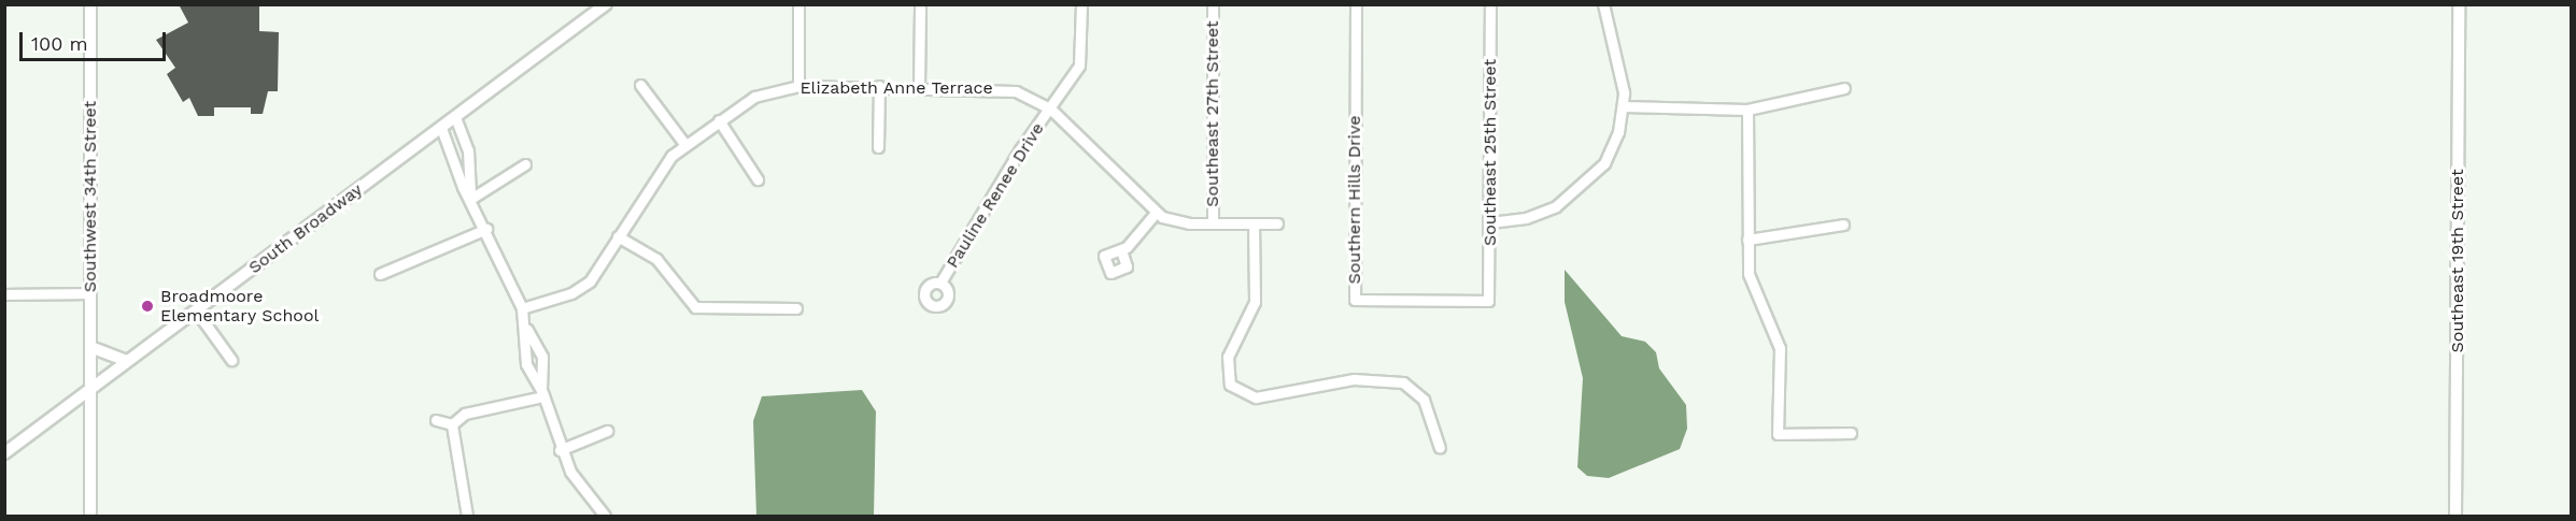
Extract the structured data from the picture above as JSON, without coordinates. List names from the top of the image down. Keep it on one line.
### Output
{"streets":{"street":["Elizabeth Anne Terrace","Southeast 27th Street","Southeast 25th Street","Pauline Renee Drive","Southwest 34th Street","Southern Hills Drive","South Broadway","Southeast 19th Street"]},"crossings":[["Elizabeth Anne Terrace","Southeast 27th Street"],["Elizabeth Anne Terrace","Pauline Renee Drive"],["Southeast 25th Street","Southern Hills Drive"],["Southwest 34th Street","South Broadway"]],"places":["Broadmoore Elementary School"],"scale_bar":"100 m"}
